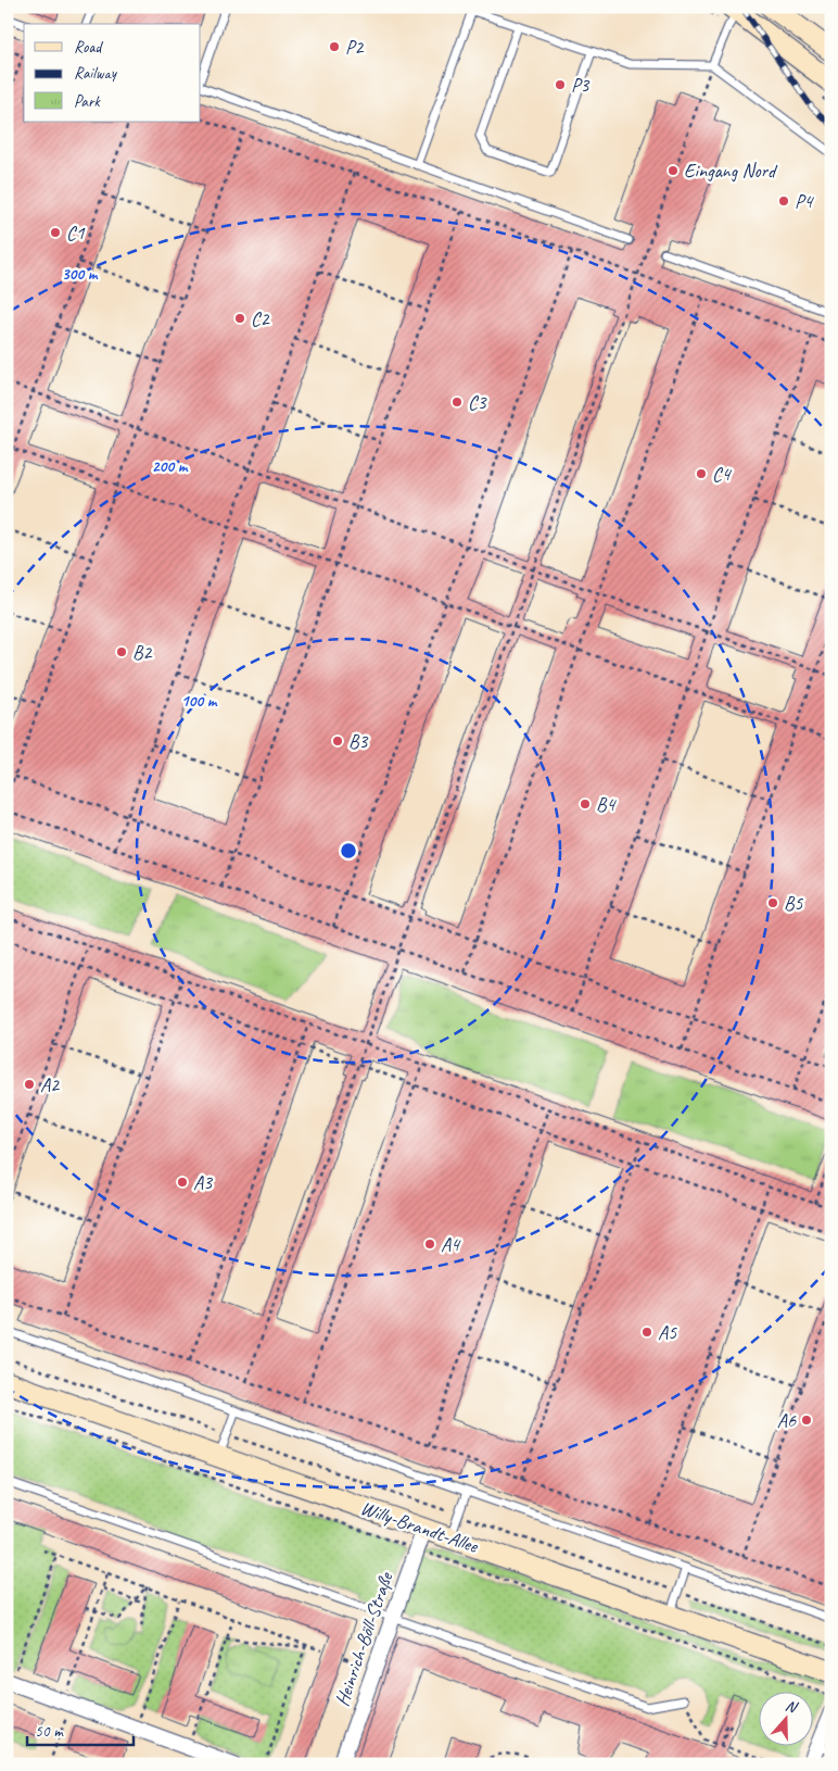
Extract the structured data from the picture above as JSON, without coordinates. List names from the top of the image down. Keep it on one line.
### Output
{"streets":{"main road":["Willy-Brandt-Allee"],"street":["Heinrich-Böll-Straße"]},"crossings":[["Willy-Brandt-Allee","Heinrich-Böll-Straße"]],"places":["P2","P3","Eingang Nord","P4","C1","C2","C3","C4","B2","B3","B4","B5","A2","A3","A4","A5","A6"],"legend":["Road","Railway","Park"],"scale_bar":"50 m","north":"top","rings":["300 m","200 m","100 m"]}
